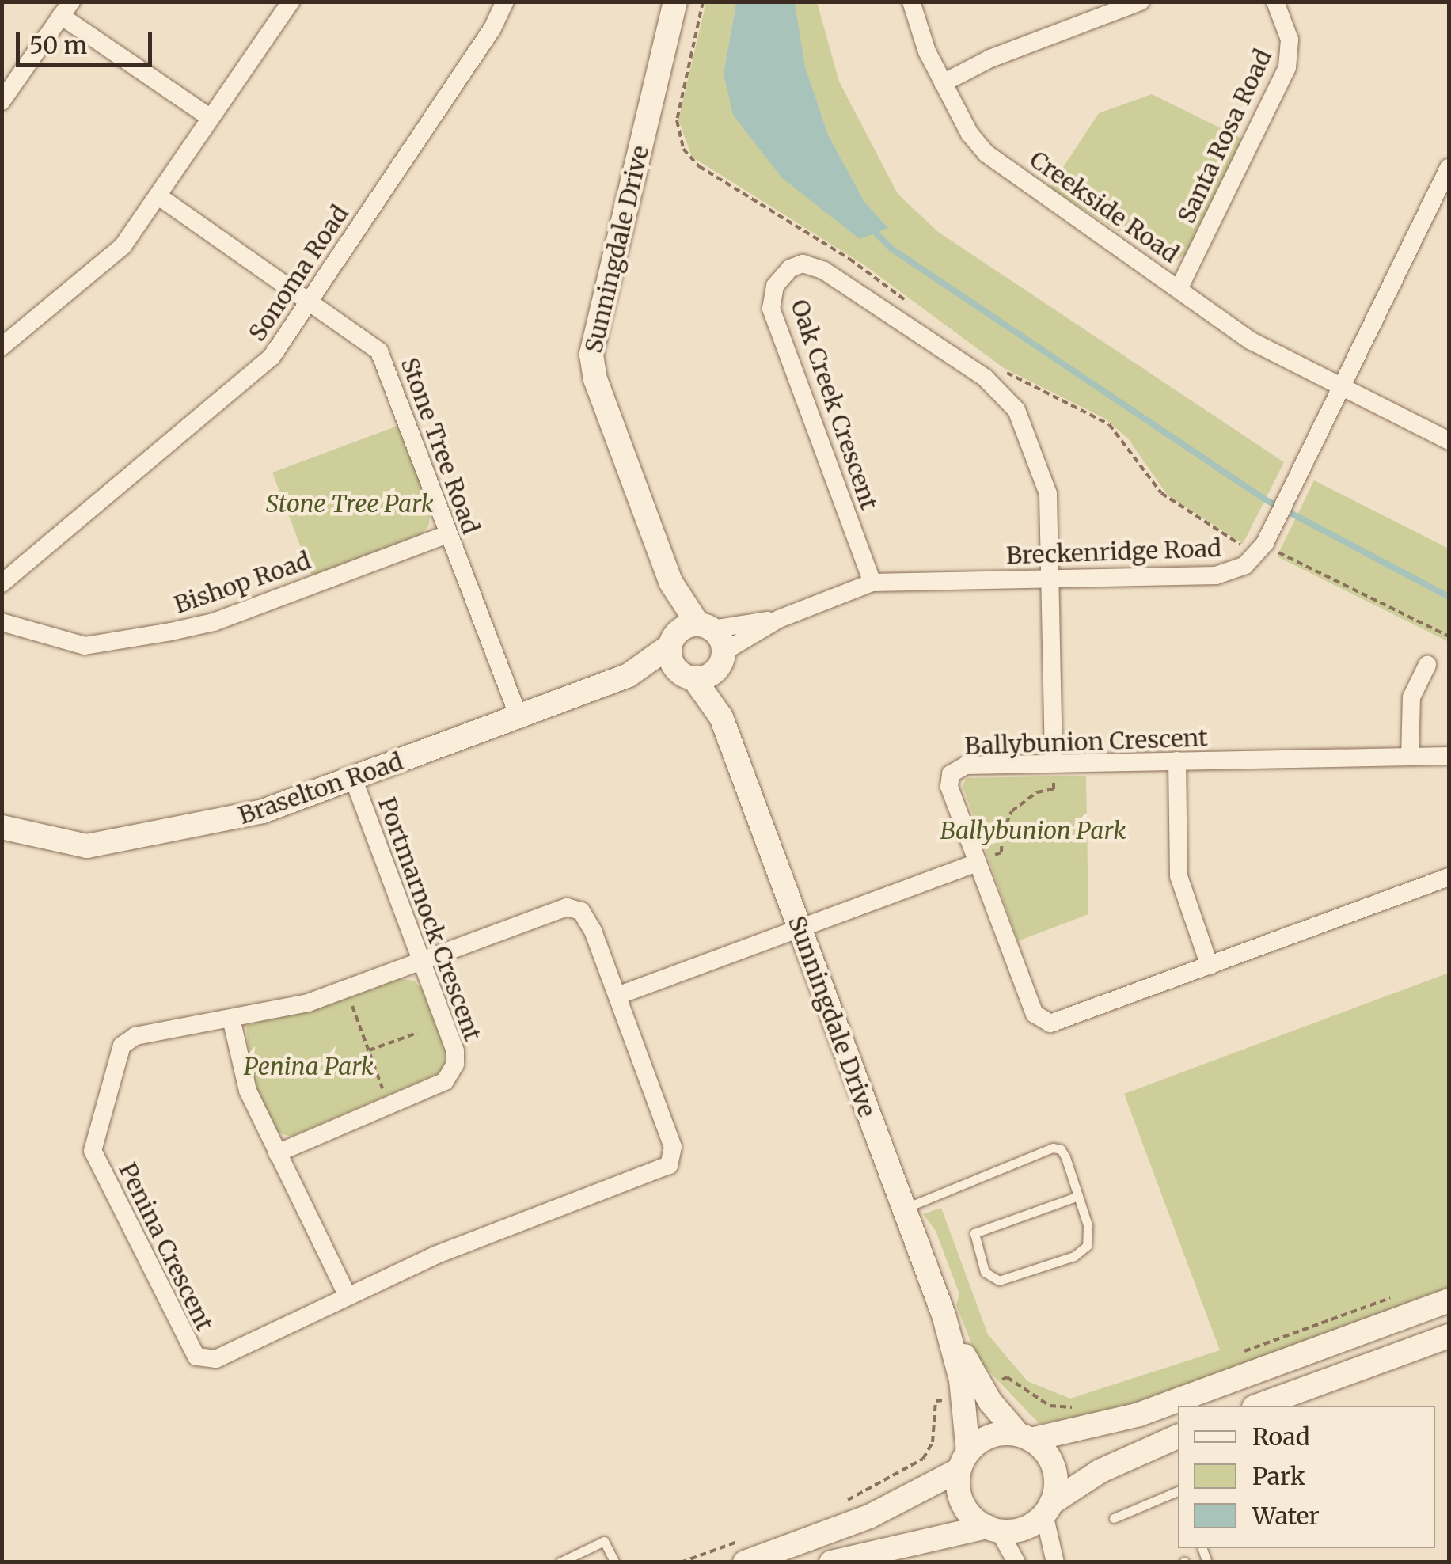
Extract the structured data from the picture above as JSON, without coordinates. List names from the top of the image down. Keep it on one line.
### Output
{"streets":{"street":["Santa Rosa Road","Creekside Road","Sunningdale Drive","Sonoma Road","Oak Creek Crescent","Stone Tree Road","Breckenridge Road","Bishop Road","Ballybunion Crescent","Braselton Road","Portmarnock Crescent","Penina Crescent"]},"crossings":[["Santa Rosa Road","Creekside Road"],["Creekside Road","Breckenridge Road"],["Sunningdale Drive","Breckenridge Road"],["Sunningdale Drive","Braselton Road"],["Sonoma Road","Stone Tree Road"],["Oak Creek Crescent","Breckenridge Road"],["Stone Tree Road","Bishop Road"],["Stone Tree Road","Braselton Road"],["Breckenridge Road","Braselton Road"],["Braselton Road","Portmarnock Crescent"],["Portmarnock Crescent","Penina Crescent"]],"parks":["Stone Tree Park","Ballybunion Park","Penina Park"],"legend":["Road","Park","Water"],"scale_bar":"50 m"}
